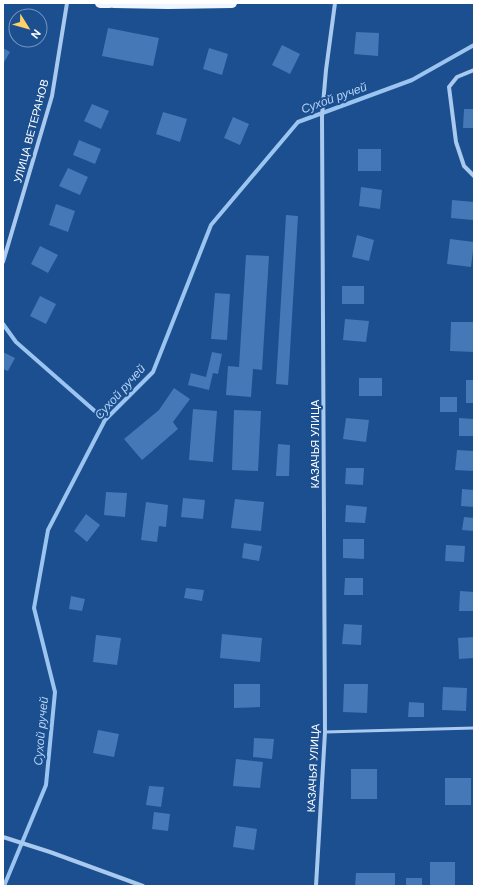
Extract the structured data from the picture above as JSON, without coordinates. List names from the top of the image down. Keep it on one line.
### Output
{"streets":{"street":["УЛИЦА ВЕТЕРАНОВ","КАЗАЧЬЯ УЛИЦА"]},"water":["Сухой ручей"],"north":"bottom right"}
